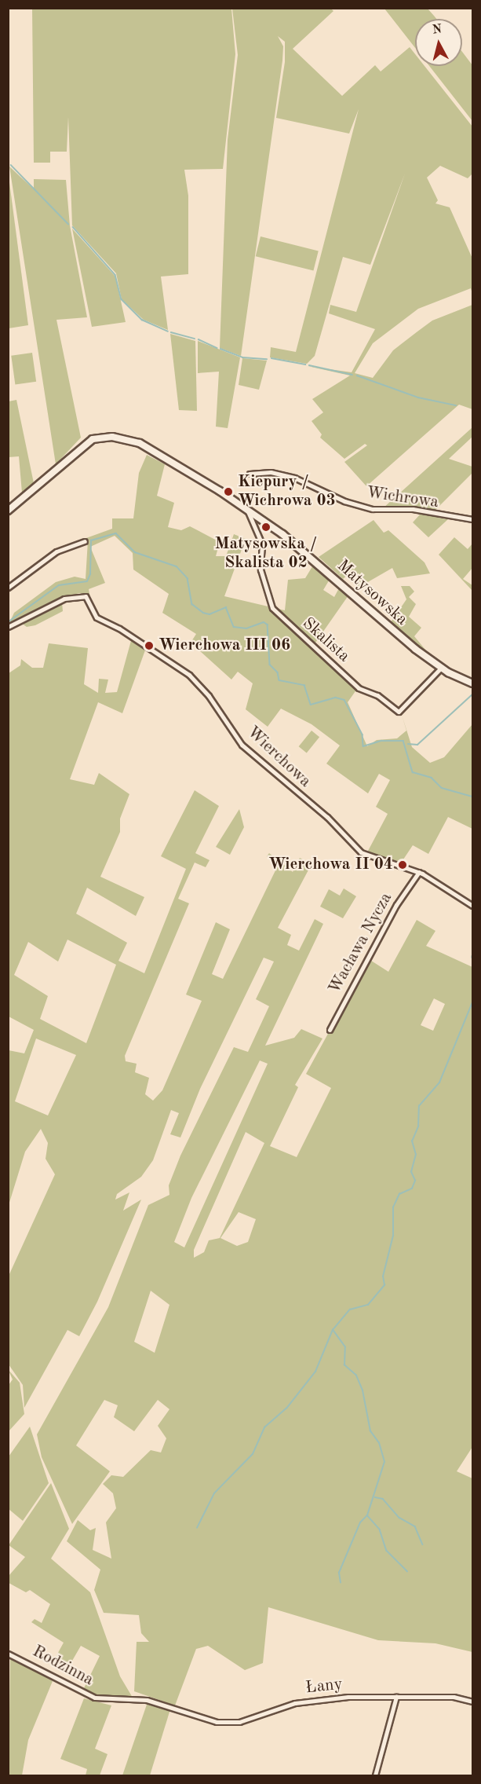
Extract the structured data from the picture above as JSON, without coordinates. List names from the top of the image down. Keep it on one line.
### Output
{"streets":{"street":["Wichrowa","Matysowska","Skalista","Wierchowa","Wacława Nycza","Rodzinna","Łany"]},"crossings":[["Matysowska","Skalista"],["Wierchowa","Wacława Nycza"],["Rodzinna","Łany"]],"places":["Kiepury / Wichrowa 03","Matysowska / Skalista 02","Wierchowa III 06","Wierchowa II 04"],"north":"top"}
